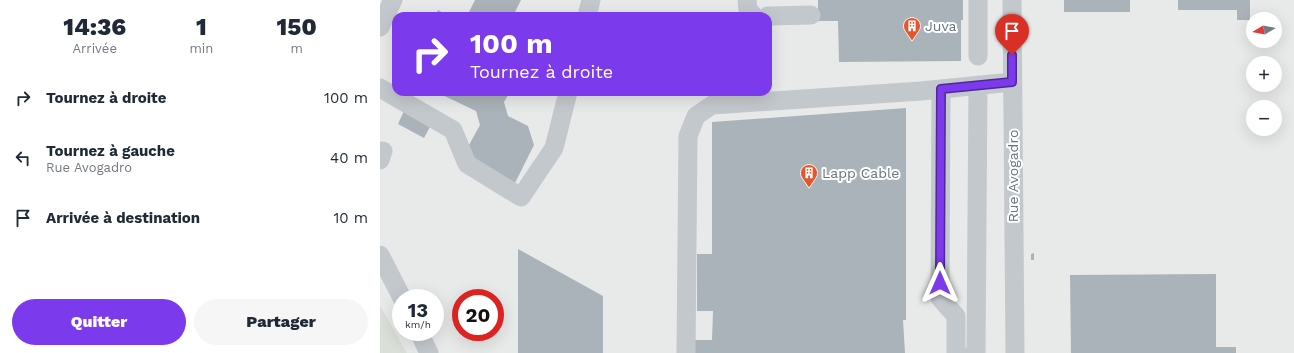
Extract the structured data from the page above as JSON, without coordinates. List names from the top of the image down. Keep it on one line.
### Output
{"streets":{"street":["Rue Avogadro"]},"places":{"building":["Juva","Lapp Cable"]},"north":"left","page":{"eta":["14:36","Arrivée","1","min","150","m"],"map_buttons":["+","−"],"turn":["100 m","Tournez à droite"],"list":[{"name":"Tournez à droite","value":"100 m"},{"name":"Tournez à gauche","note":"Rue Avogadro","value":"40 m"},{"name":"Arrivée à destination","value":"10 m"}],"speed":"13 km/h","limit":"20","buttons":["Quitter","Partager"]}}
